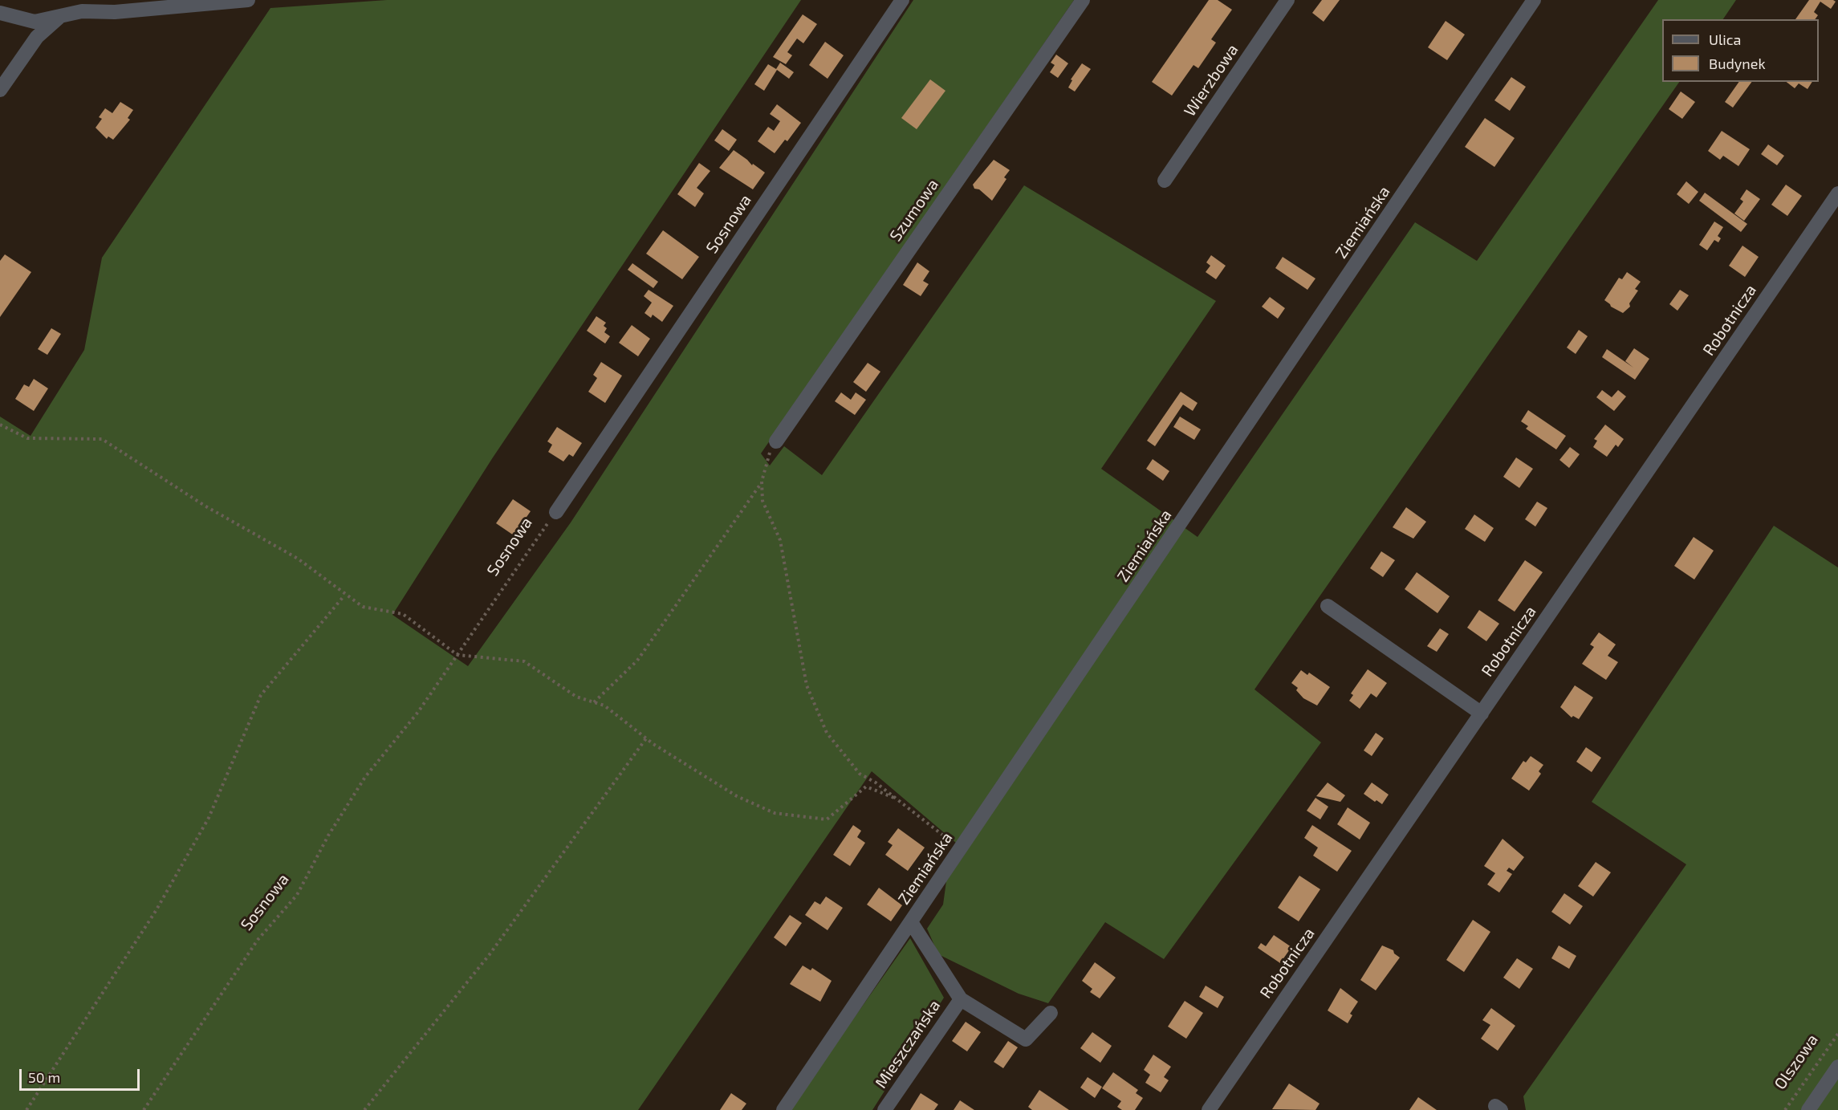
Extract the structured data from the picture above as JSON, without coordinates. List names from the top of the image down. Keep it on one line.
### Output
{"streets":{"street":["Wierzbowa","Szumowa","Ziemiańska","Sosnowa","Robotnicza","Mieszczańska"],"path":["Olszowa"]},"legend":["Ulica","Budynek"],"scale_bar":"50 m"}
